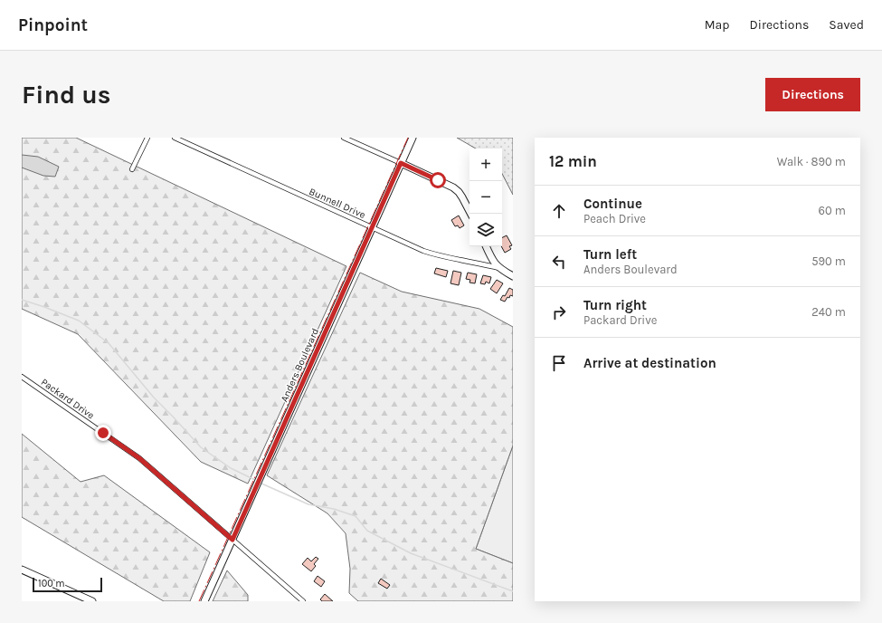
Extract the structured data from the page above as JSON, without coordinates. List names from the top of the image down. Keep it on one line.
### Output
{"streets":{"street":["Bunnell Drive","Anders Boulevard","Packard Drive"]},"crossings":[["Bunnell Drive","Anders Boulevard"],["Anders Boulevard","Packard Drive"]],"scale_bar":"100 m","page":{"header":"Pinpoint","nav":["Map","Directions","Saved"],"buttons":"Directions","title":"Find us","heading":["12 min","Walk · 890 m"],"map_buttons":["+","−"],"list":[["Continue","Peach Drive","60 m"],["Turn left","Anders Boulevard","590 m"],["Turn right","Packard Drive","240 m"],"Arrive at destination"],"scale":"100 m"}}
